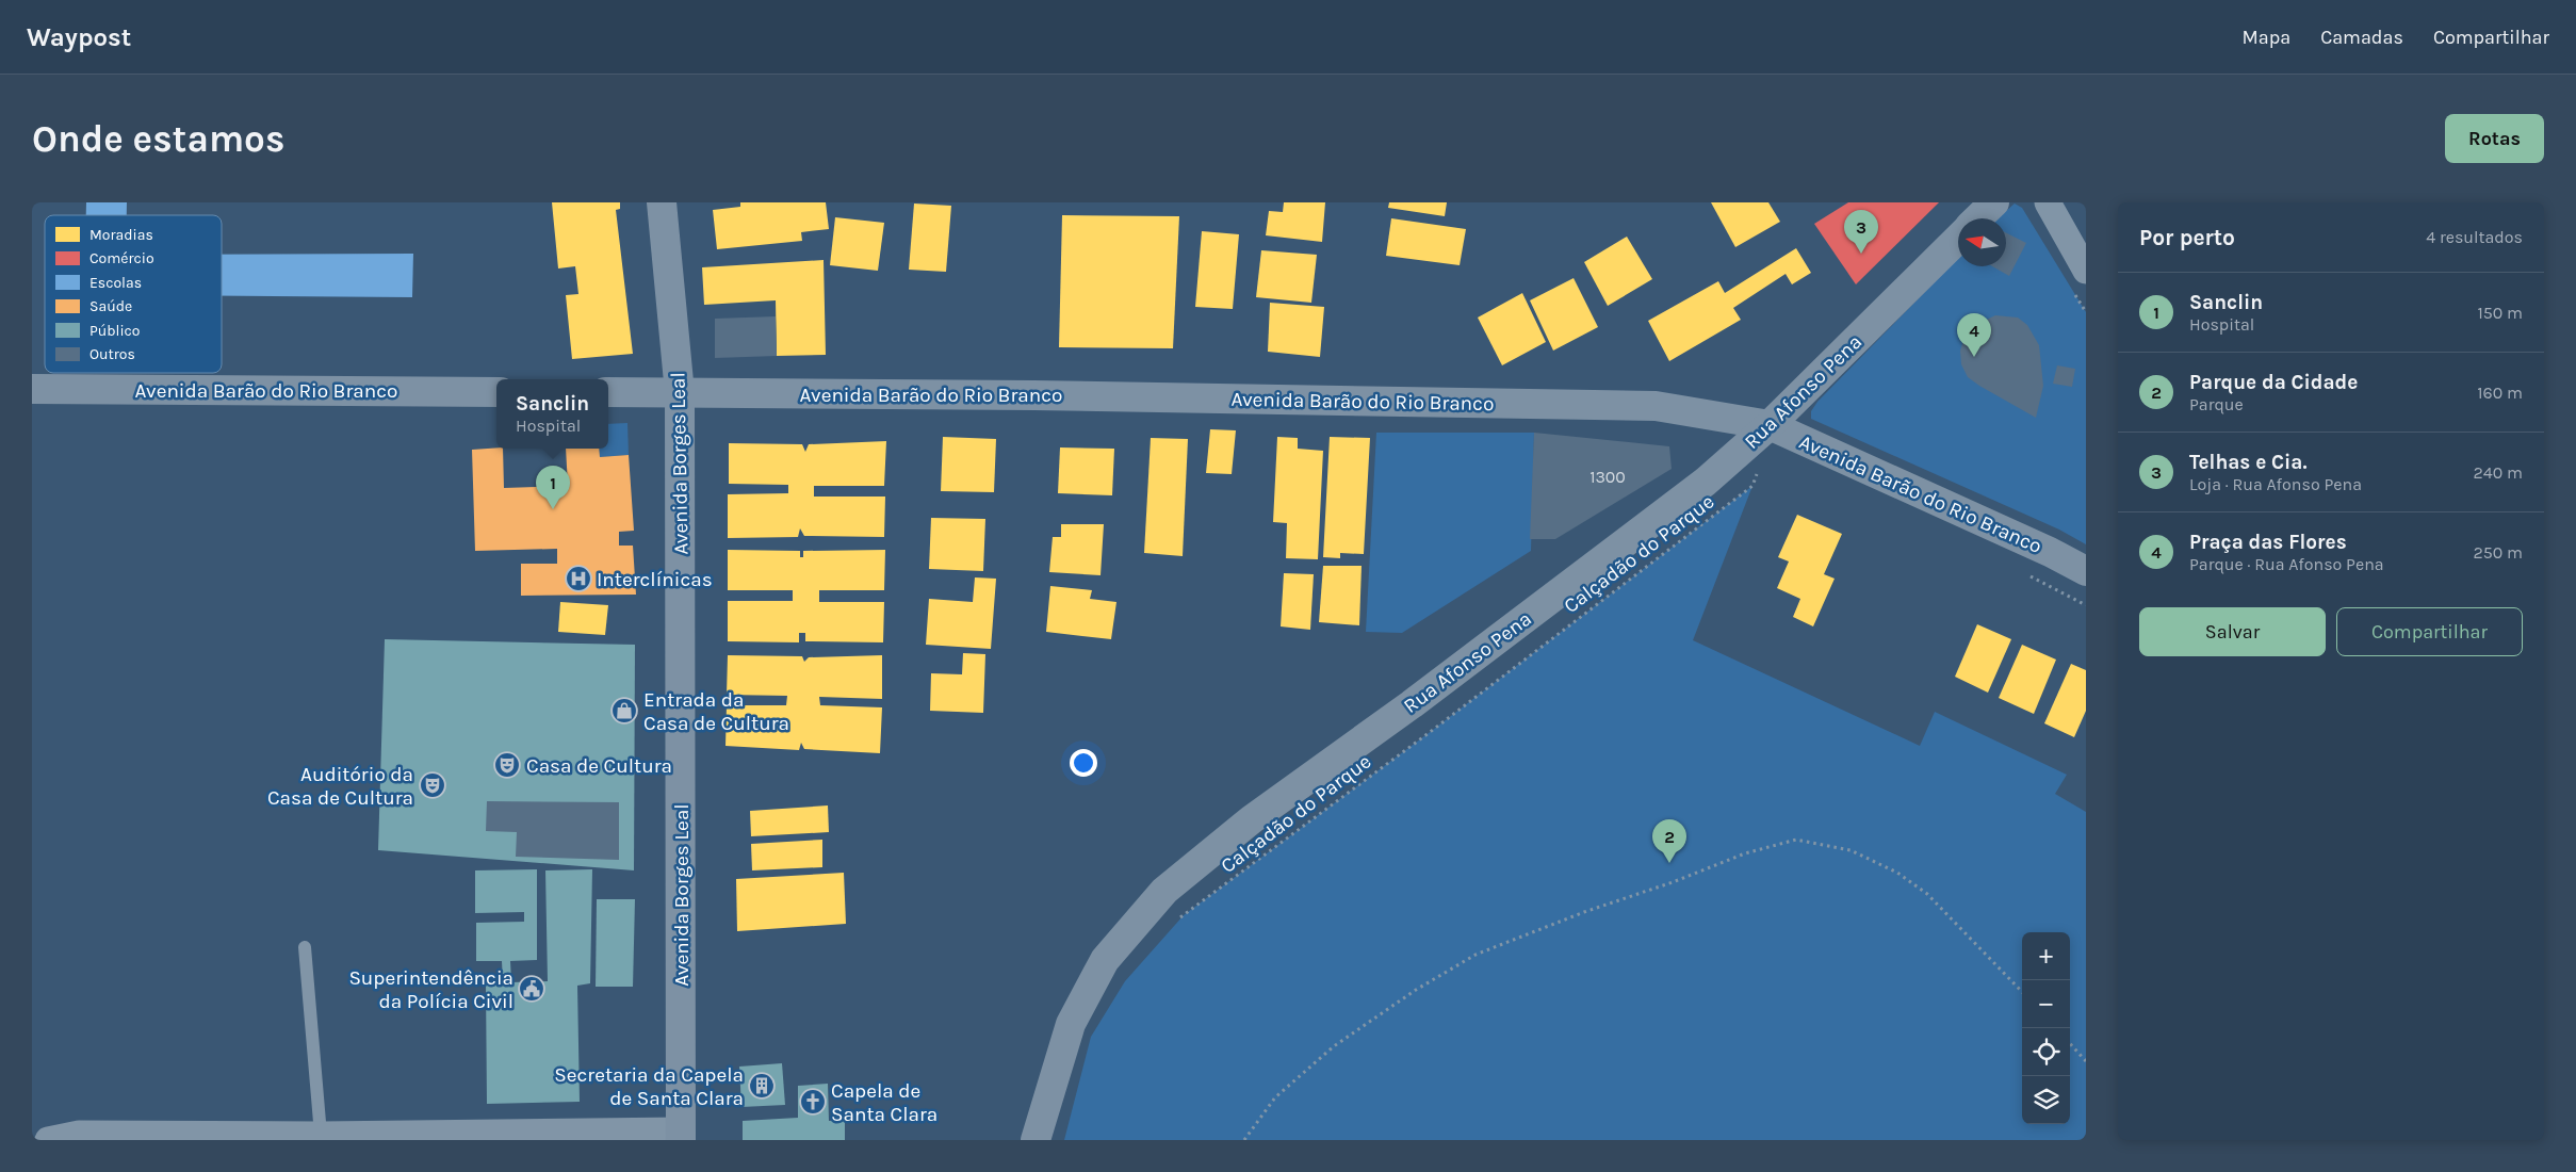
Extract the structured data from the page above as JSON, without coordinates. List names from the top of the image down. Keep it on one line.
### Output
{"streets":{"main road":["Avenida Barão do Rio Branco","Rua Afonso Pena","Avenida Borges Leal"],"path":["Calçadão do Parque"]},"crossings":[["Avenida Barão do Rio Branco","Rua Afonso Pena"],["Avenida Barão do Rio Branco","Avenida Borges Leal"]],"places":{"hospital":["Interclínicas"],"shop":["Entrada da Casa de Cultura"],"theatre":["Casa de Cultura","Auditório da Casa de Cultura"],"public building":["Superintendência da Polícia Civil"],"building":["Secretaria da Capela de Santa Clara"],"church":["Capela de Santa Clara"]},"house_numbers":["1300"],"legend":["Moradias","Comércio","Escolas","Saúde","Público","Outros"],"north":"left","page":{"header":"Waypost","nav":["Mapa","Camadas","Compartilhar"],"buttons":["Rotas",["Salvar","Compartilhar"]],"title":"Onde estamos","heading":["Por perto","4 resultados"],"pins":["3","4","1","2"],"list":[{"mark":"1","name":"Sanclin","note":"Hospital","value":"150 m"},{"mark":"2","name":"Parque da Cidade","note":"Parque","value":"160 m"},{"mark":"3","name":"Telhas e Cia.","note":"Loja · Rua Afonso Pena","value":"240 m"},{"mark":"4","name":"Praça das Flores","note":"Parque · Rua Afonso Pena","value":"250 m"}],"popup":["Sanclin","Hospital"],"map_buttons":["+","−"]}}
